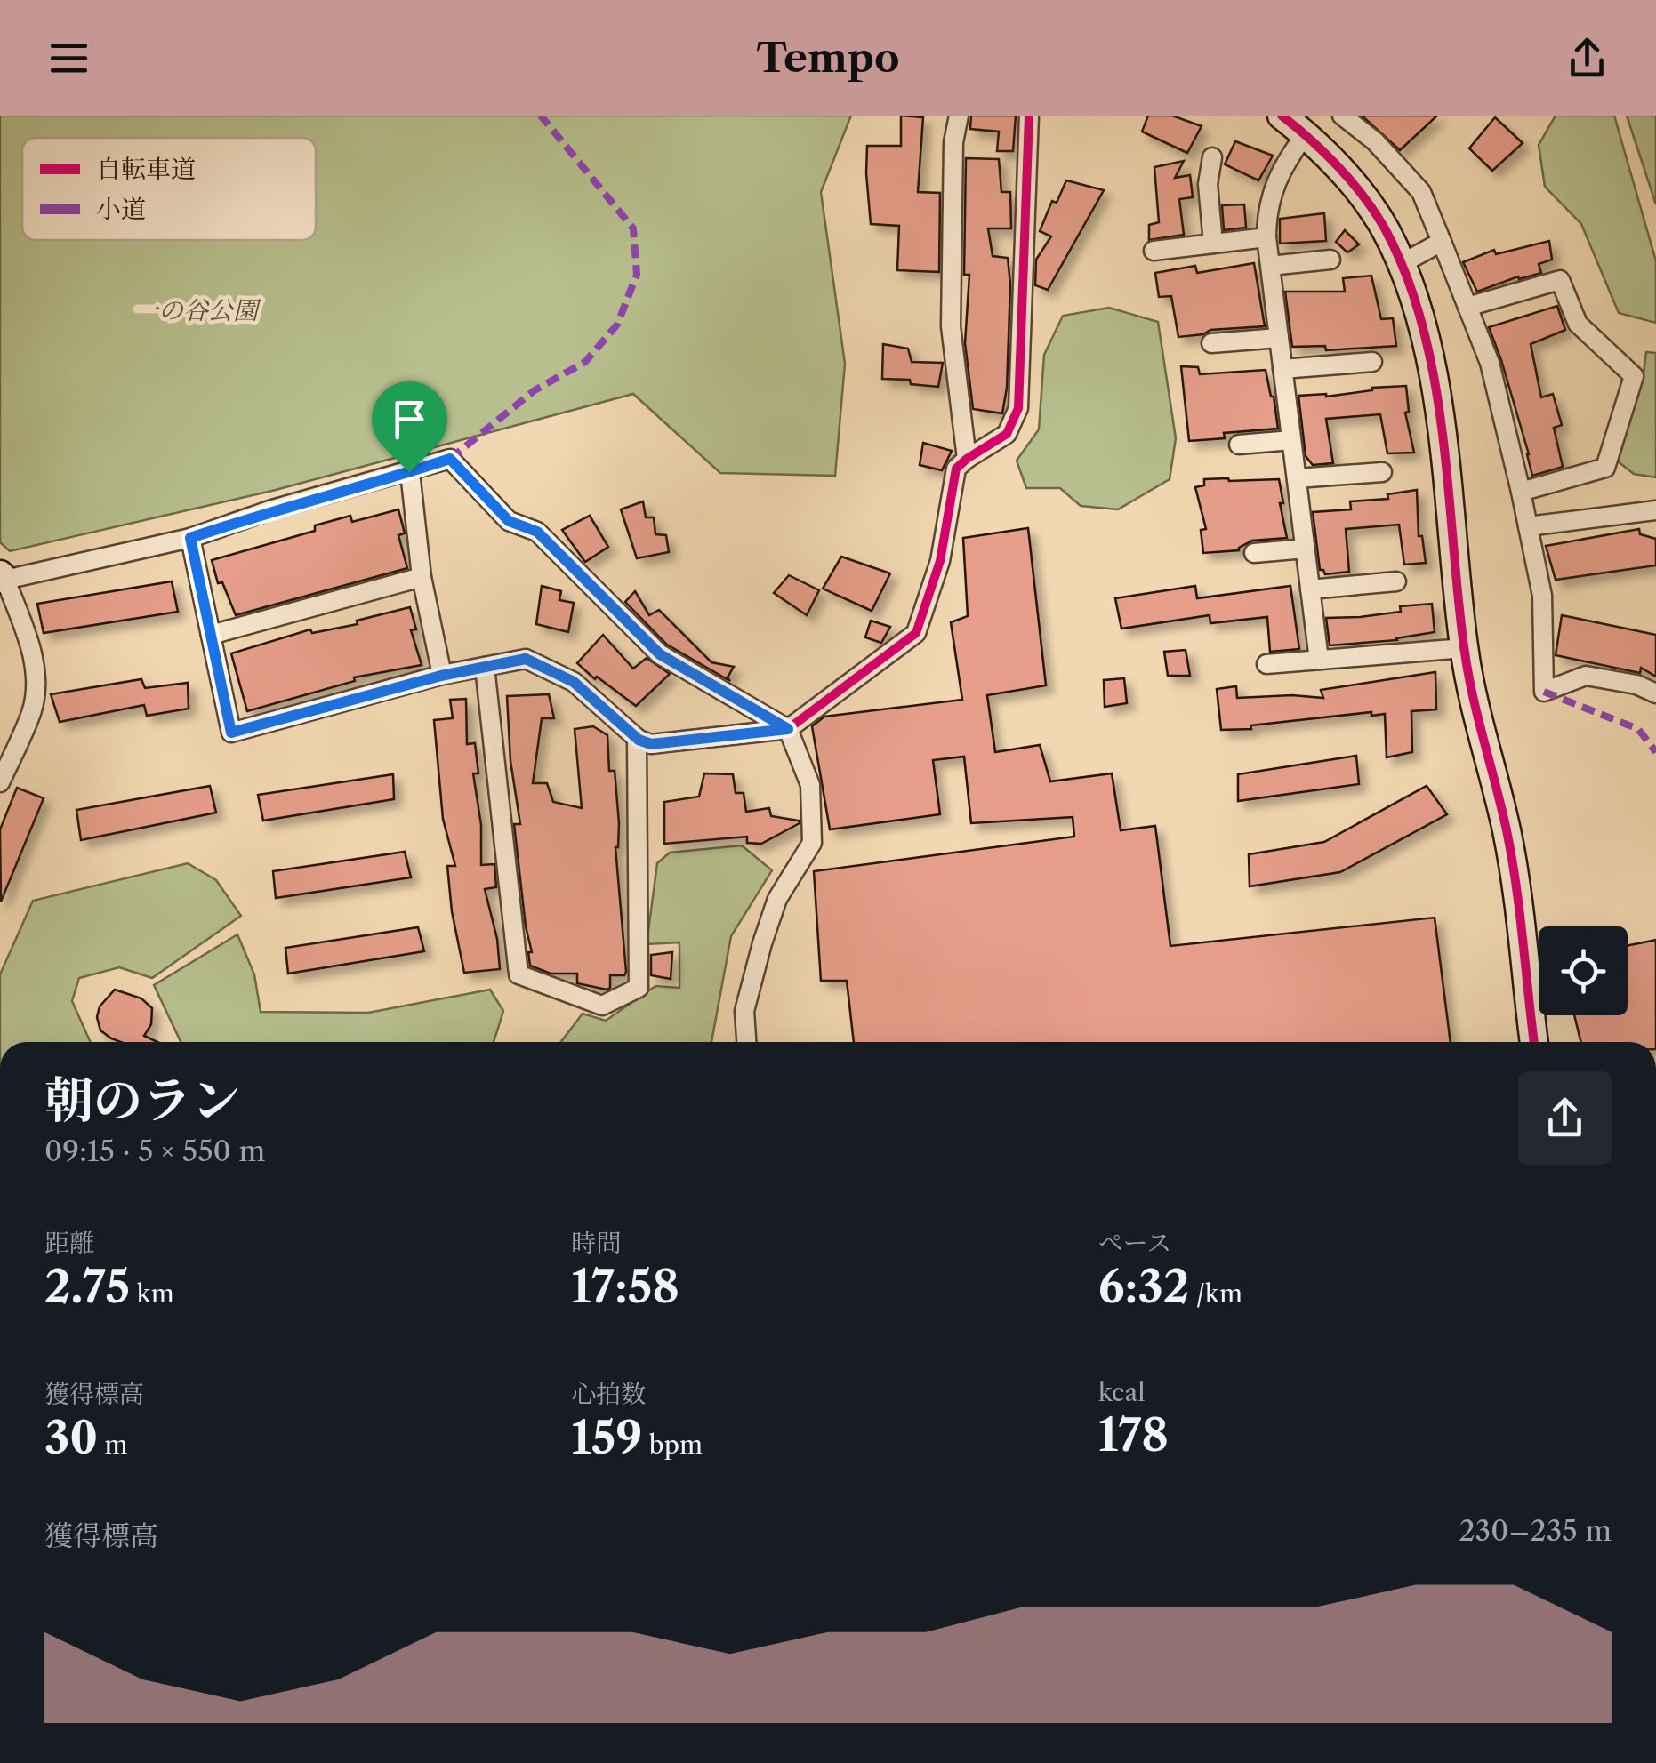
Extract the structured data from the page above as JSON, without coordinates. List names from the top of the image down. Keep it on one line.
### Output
{"parks":["一の谷公園"],"legend":["自転車道","小道"],"page":{"header":"Tempo","heading":["朝のラン","09:15 · 5 × 550 m"],"stats":[["距離","2.75 km"],["時間","17:58"],["ペース","6:32 /km"],["獲得標高","30 m"],["心拍数","159 bpm"],["kcal","178"]],"chart":["獲得標高","230–235 m"]}}
